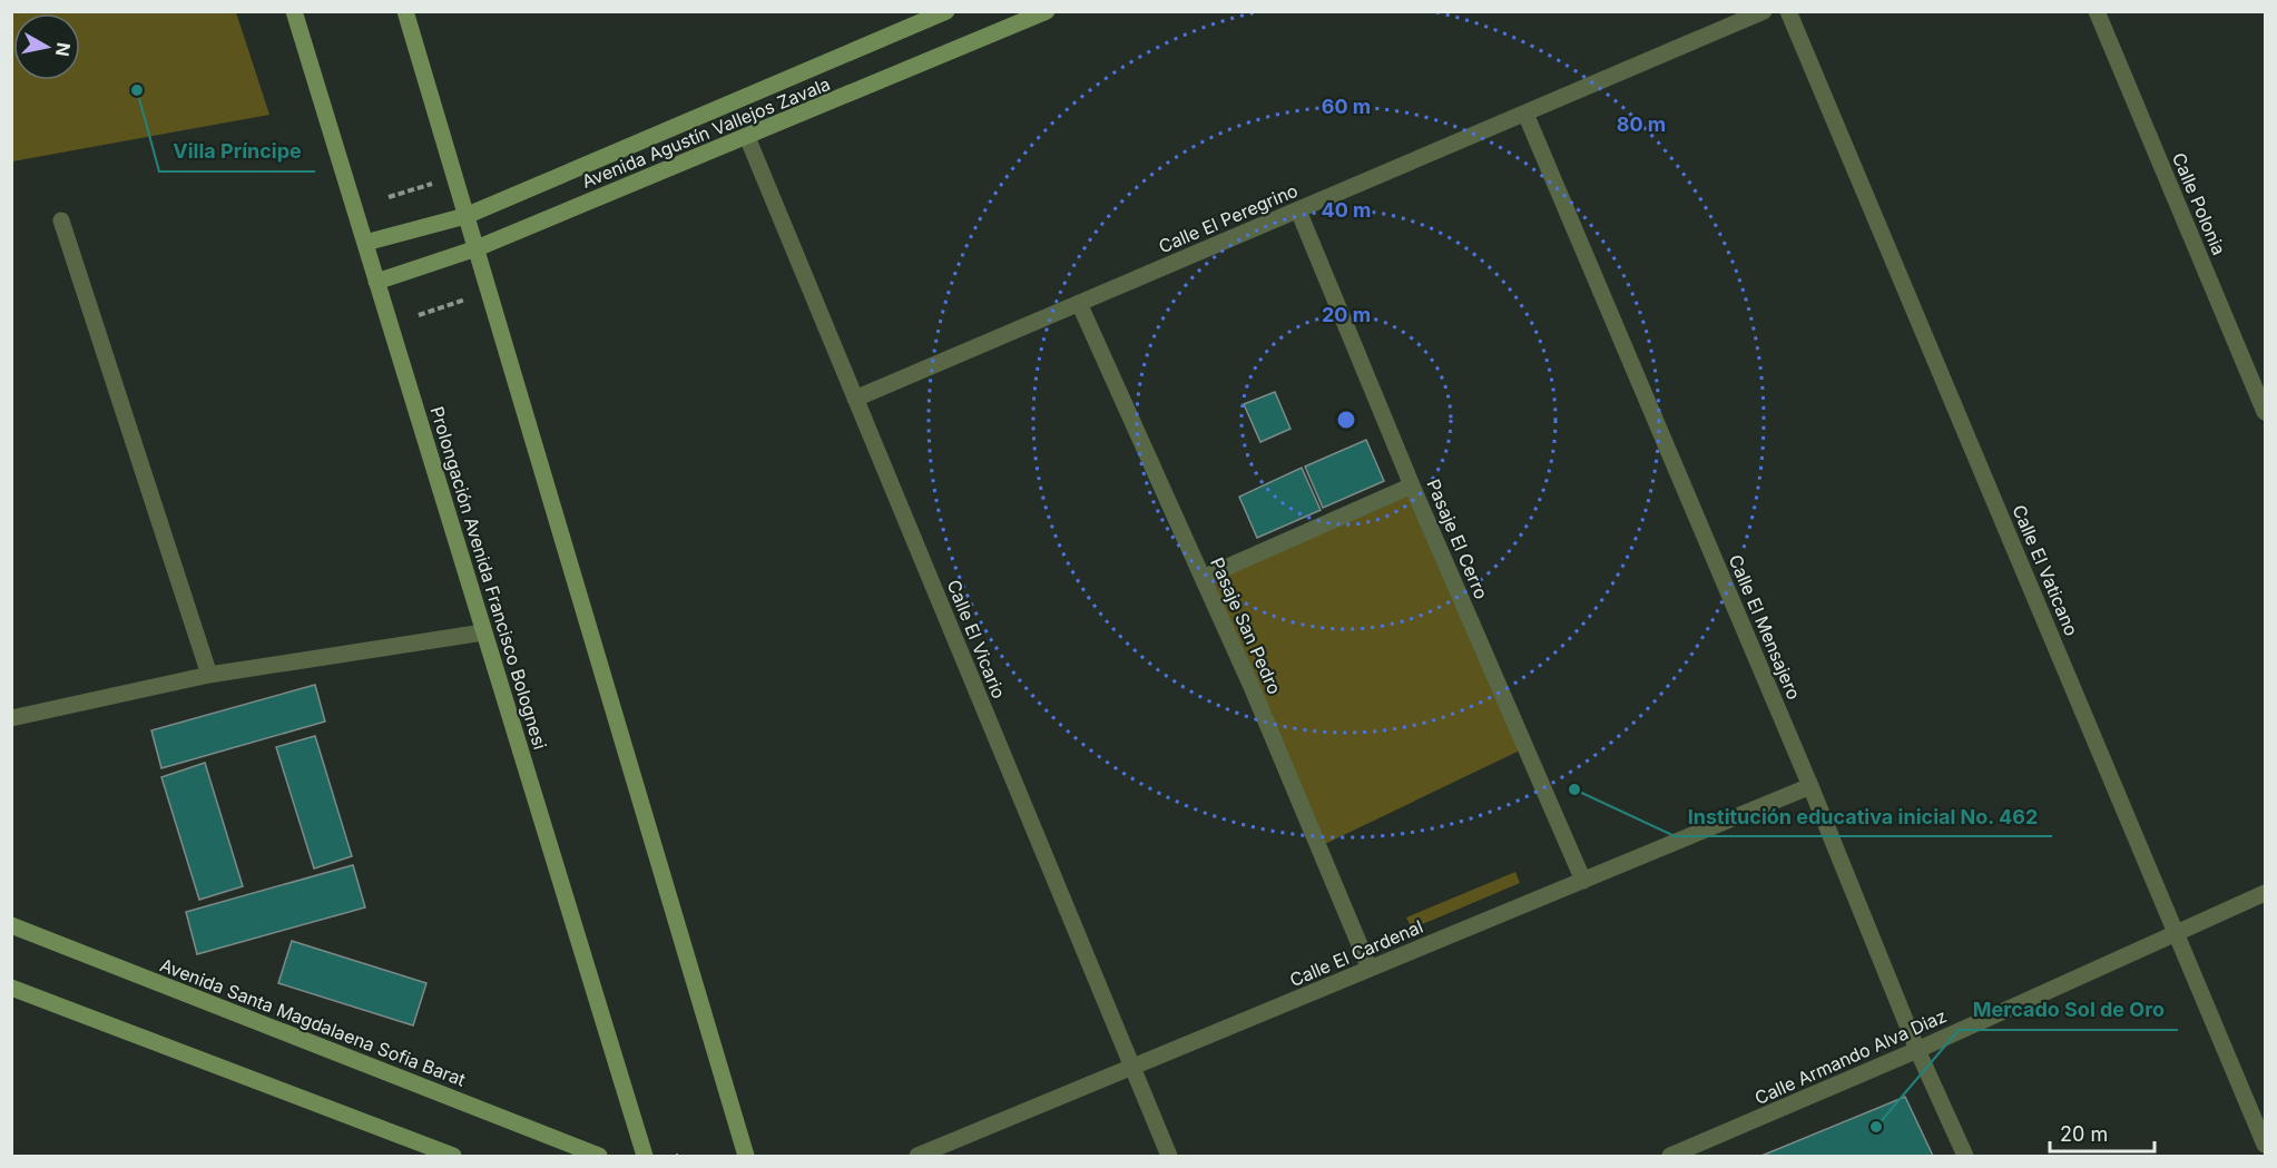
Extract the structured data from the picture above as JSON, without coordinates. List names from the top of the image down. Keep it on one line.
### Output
{"streets":{"street":["Avenida Agustín Vallejos Zavala","Calle Polonia","Calle El Peregrino","Pasaje El Cerro","Calle El Vaticano","Prolongación Avenida Francisco Bolognesi","Pasaje San Pedro","Calle El Mensajero","Calle El Vicario","Calle El Cardenal","Avenida Santa Magdalaena Sofia Barat","Calle Armando Alva Diaz"]},"crossings":[["Avenida Agustín Vallejos Zavala","Prolongación Avenida Francisco Bolognesi"],["Avenida Agustín Vallejos Zavala","Calle El Vicario"],["Calle El Peregrino","Pasaje El Cerro"],["Calle El Peregrino","Pasaje San Pedro"],["Calle El Peregrino","Calle El Mensajero"],["Calle El Peregrino","Calle El Vicario"],["Pasaje El Cerro","Calle El Cardenal"],["Calle El Vaticano","Calle Armando Alva Diaz"],["Pasaje San Pedro","Calle El Cardenal"],["Calle El Mensajero","Calle El Cardenal"],["Calle El Mensajero","Calle Armando Alva Diaz"],["Calle El Vicario","Calle El Cardenal"]],"places":["Villa Príncipe","Institución educativa inicial No. 462","Mercado Sol de Oro"],"scale_bar":"20 m","north":"right","rings":["60 m","80 m","40 m","20 m"]}
